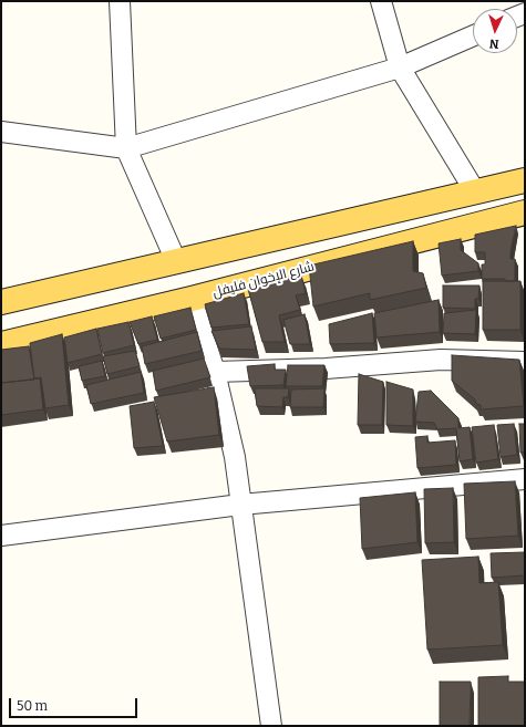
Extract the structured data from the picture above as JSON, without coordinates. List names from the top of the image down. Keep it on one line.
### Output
{"streets":{"main road":["شارع الإخوان فليفل"]},"scale_bar":"50 m","north":"bottom"}
